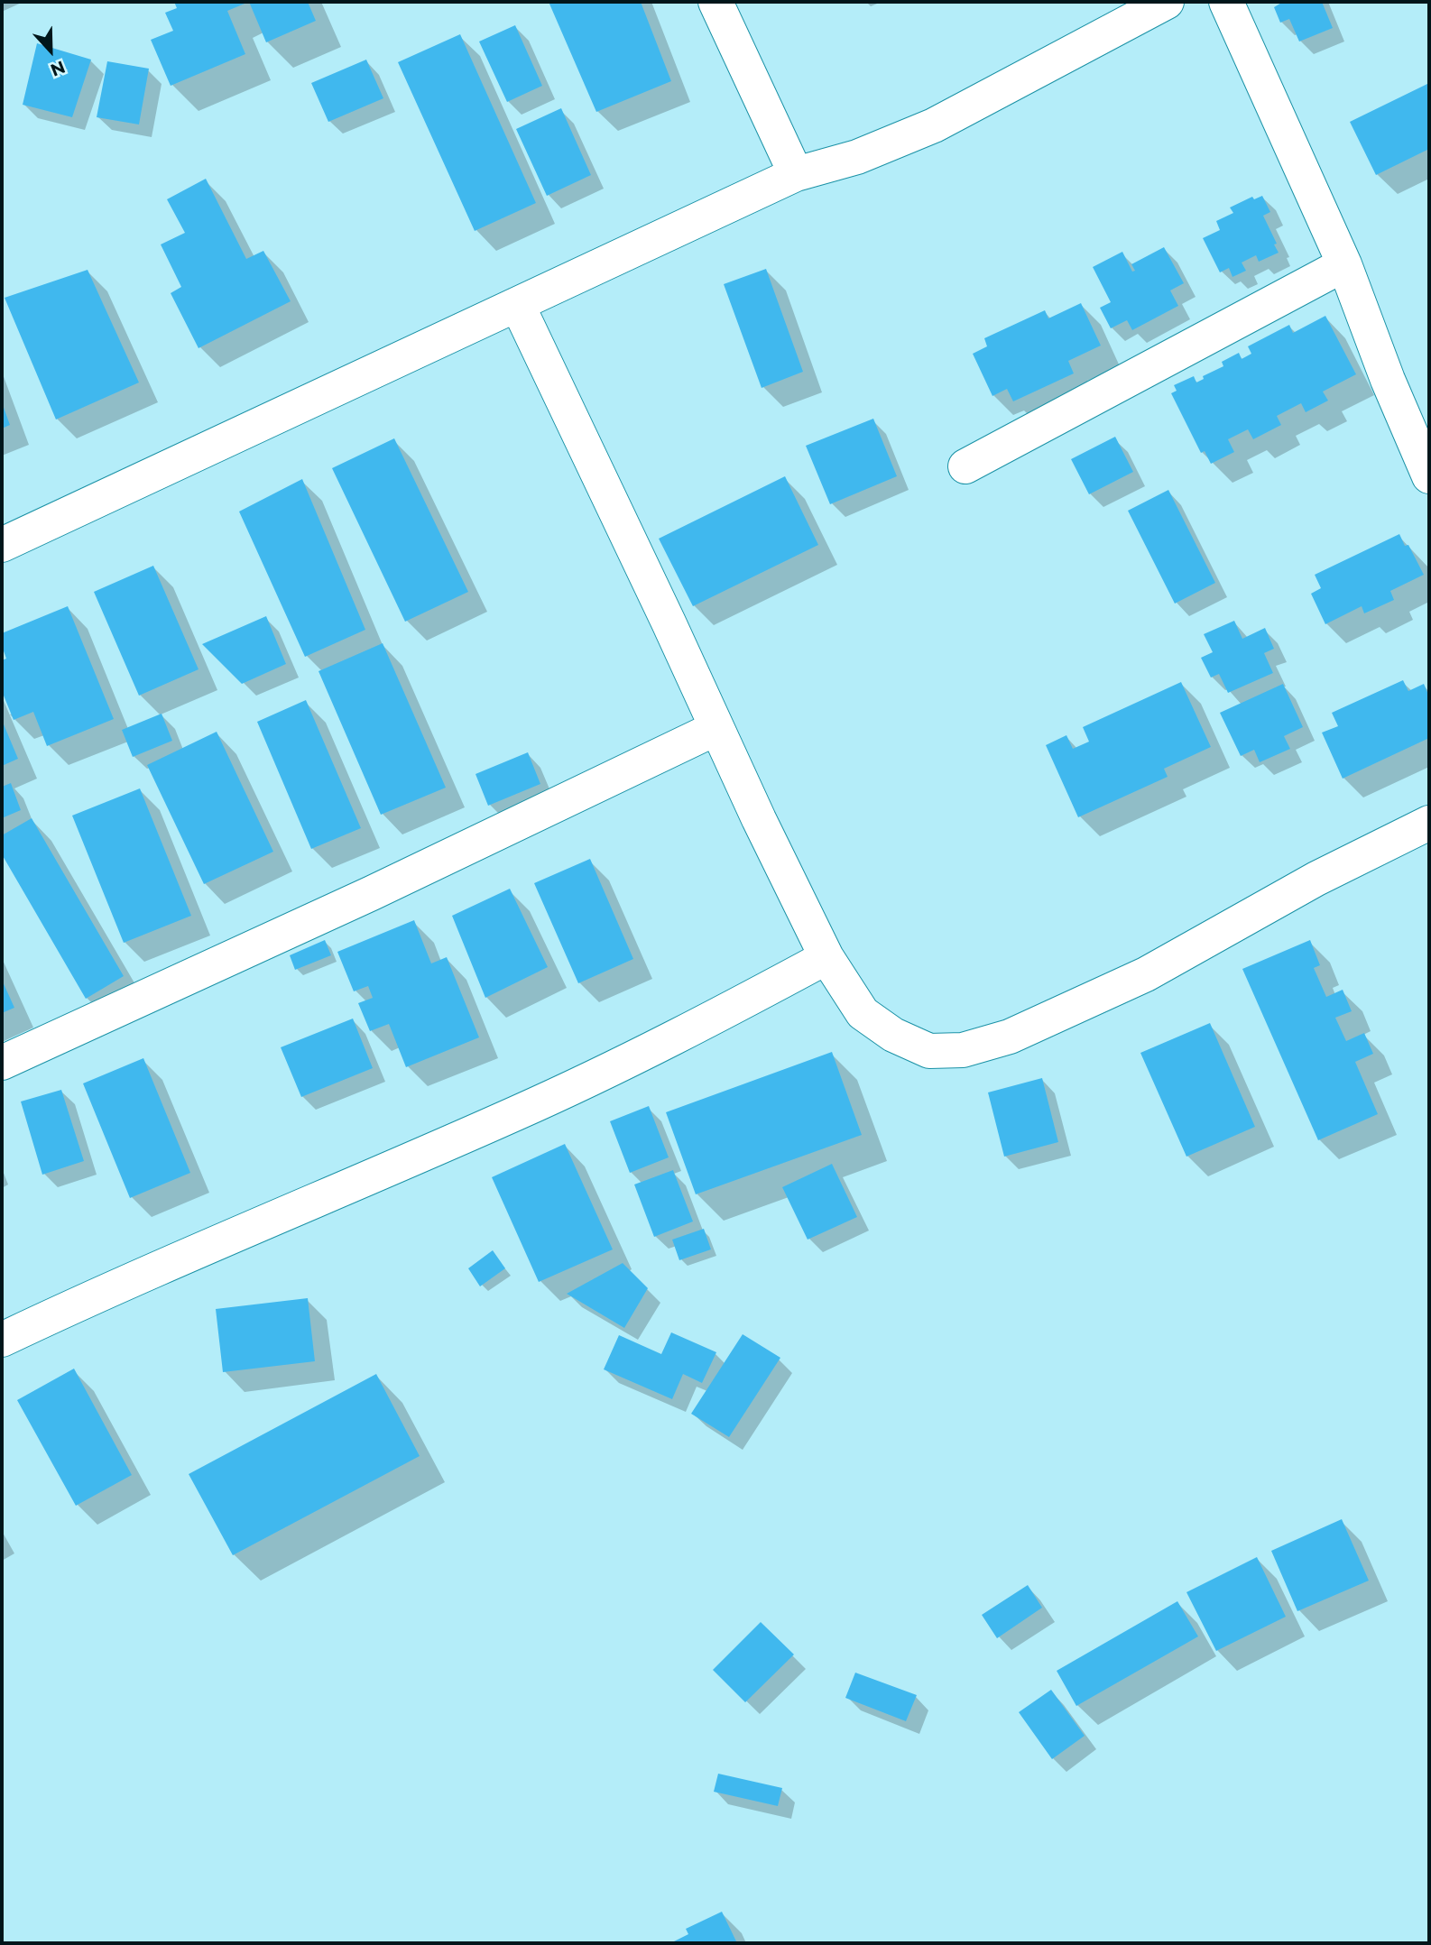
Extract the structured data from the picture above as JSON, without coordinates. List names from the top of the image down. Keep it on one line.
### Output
{"north":"bottom"}
